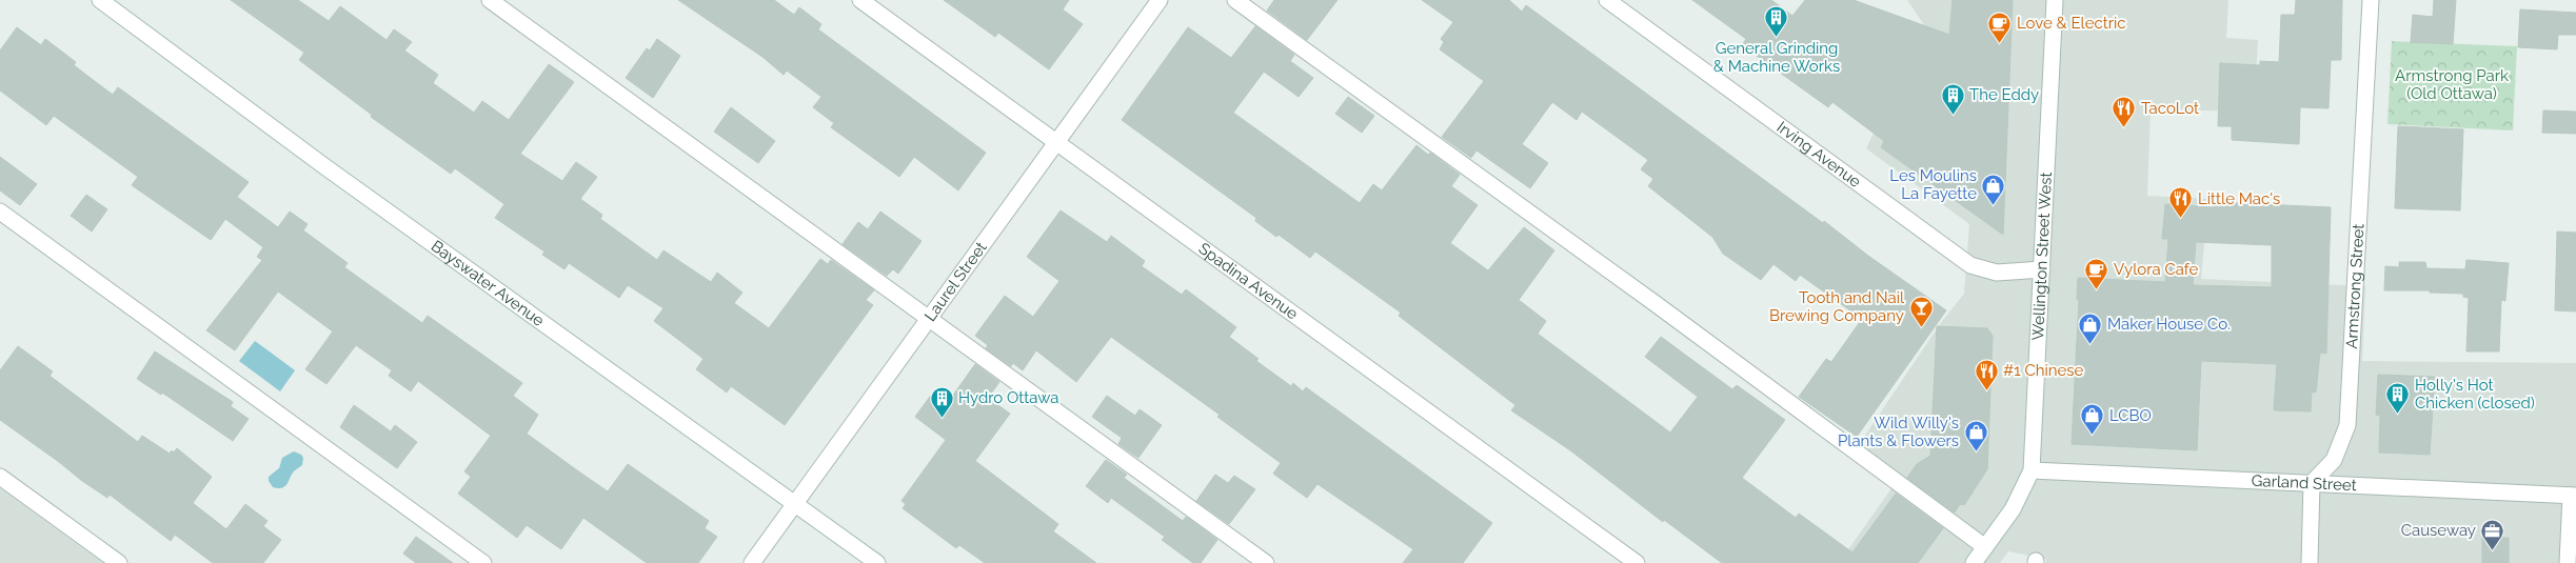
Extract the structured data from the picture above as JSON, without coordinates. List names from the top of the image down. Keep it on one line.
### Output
{"streets":{"street":["Irving Avenue","Wellington Street West","Laurel Street","Spadina Avenue","Bayswater Avenue","Armstrong Street","Garland Street"]},"crossings":[["Irving Avenue","Wellington Street West"],["Wellington Street West","Garland Street"],["Laurel Street","Spadina Avenue"],["Laurel Street","Bayswater Avenue"],["Armstrong Street","Garland Street"]],"parks":["Armstrong Park (Old Ottawa)"],"places":{"building":["General Grinding & Machine Works","The Eddy","Holly's Hot Chicken (closed)","Hydro Ottawa"],"cafe":["Love & Electric","Vylora Cafe"],"restaurant":["TacoLot","Little Mac's","#1 Chinese"],"shop":["Les Moulins La Fayette","Maker House Co.","LCBO","Wild Willy's Plants & Flowers"],"bar":["Tooth and Nail Brewing Company"],"office":["Causeway"]}}
